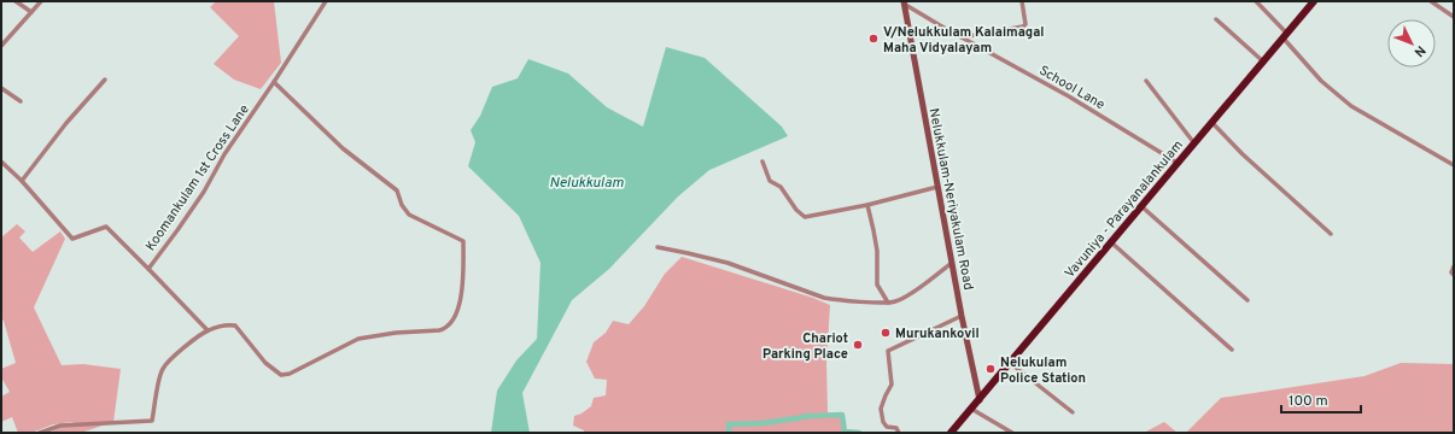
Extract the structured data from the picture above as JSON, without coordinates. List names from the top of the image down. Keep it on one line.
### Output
{"streets":{"highway":["Vavuniya - Parayanalankulam"],"main road":["Nelukkulam-Neriyakulam Road"],"street":["School Lane","Koomankulam 1st Cross Lane"]},"crossings":[["School Lane","Nelukkulam-Neriyakulam Road"],["School Lane","Vavuniya - Parayanalankulam"],["Nelukkulam-Neriyakulam Road","Vavuniya - Parayanalankulam"]],"water":["Nelukkulam"],"places":["V/Nelukkulam Kalaimagal Maha Vidyalayam","Murukankovil","Chariot Parking Place","Nelukulam Police Station"],"scale_bar":"100 m","north":"bottom right"}
